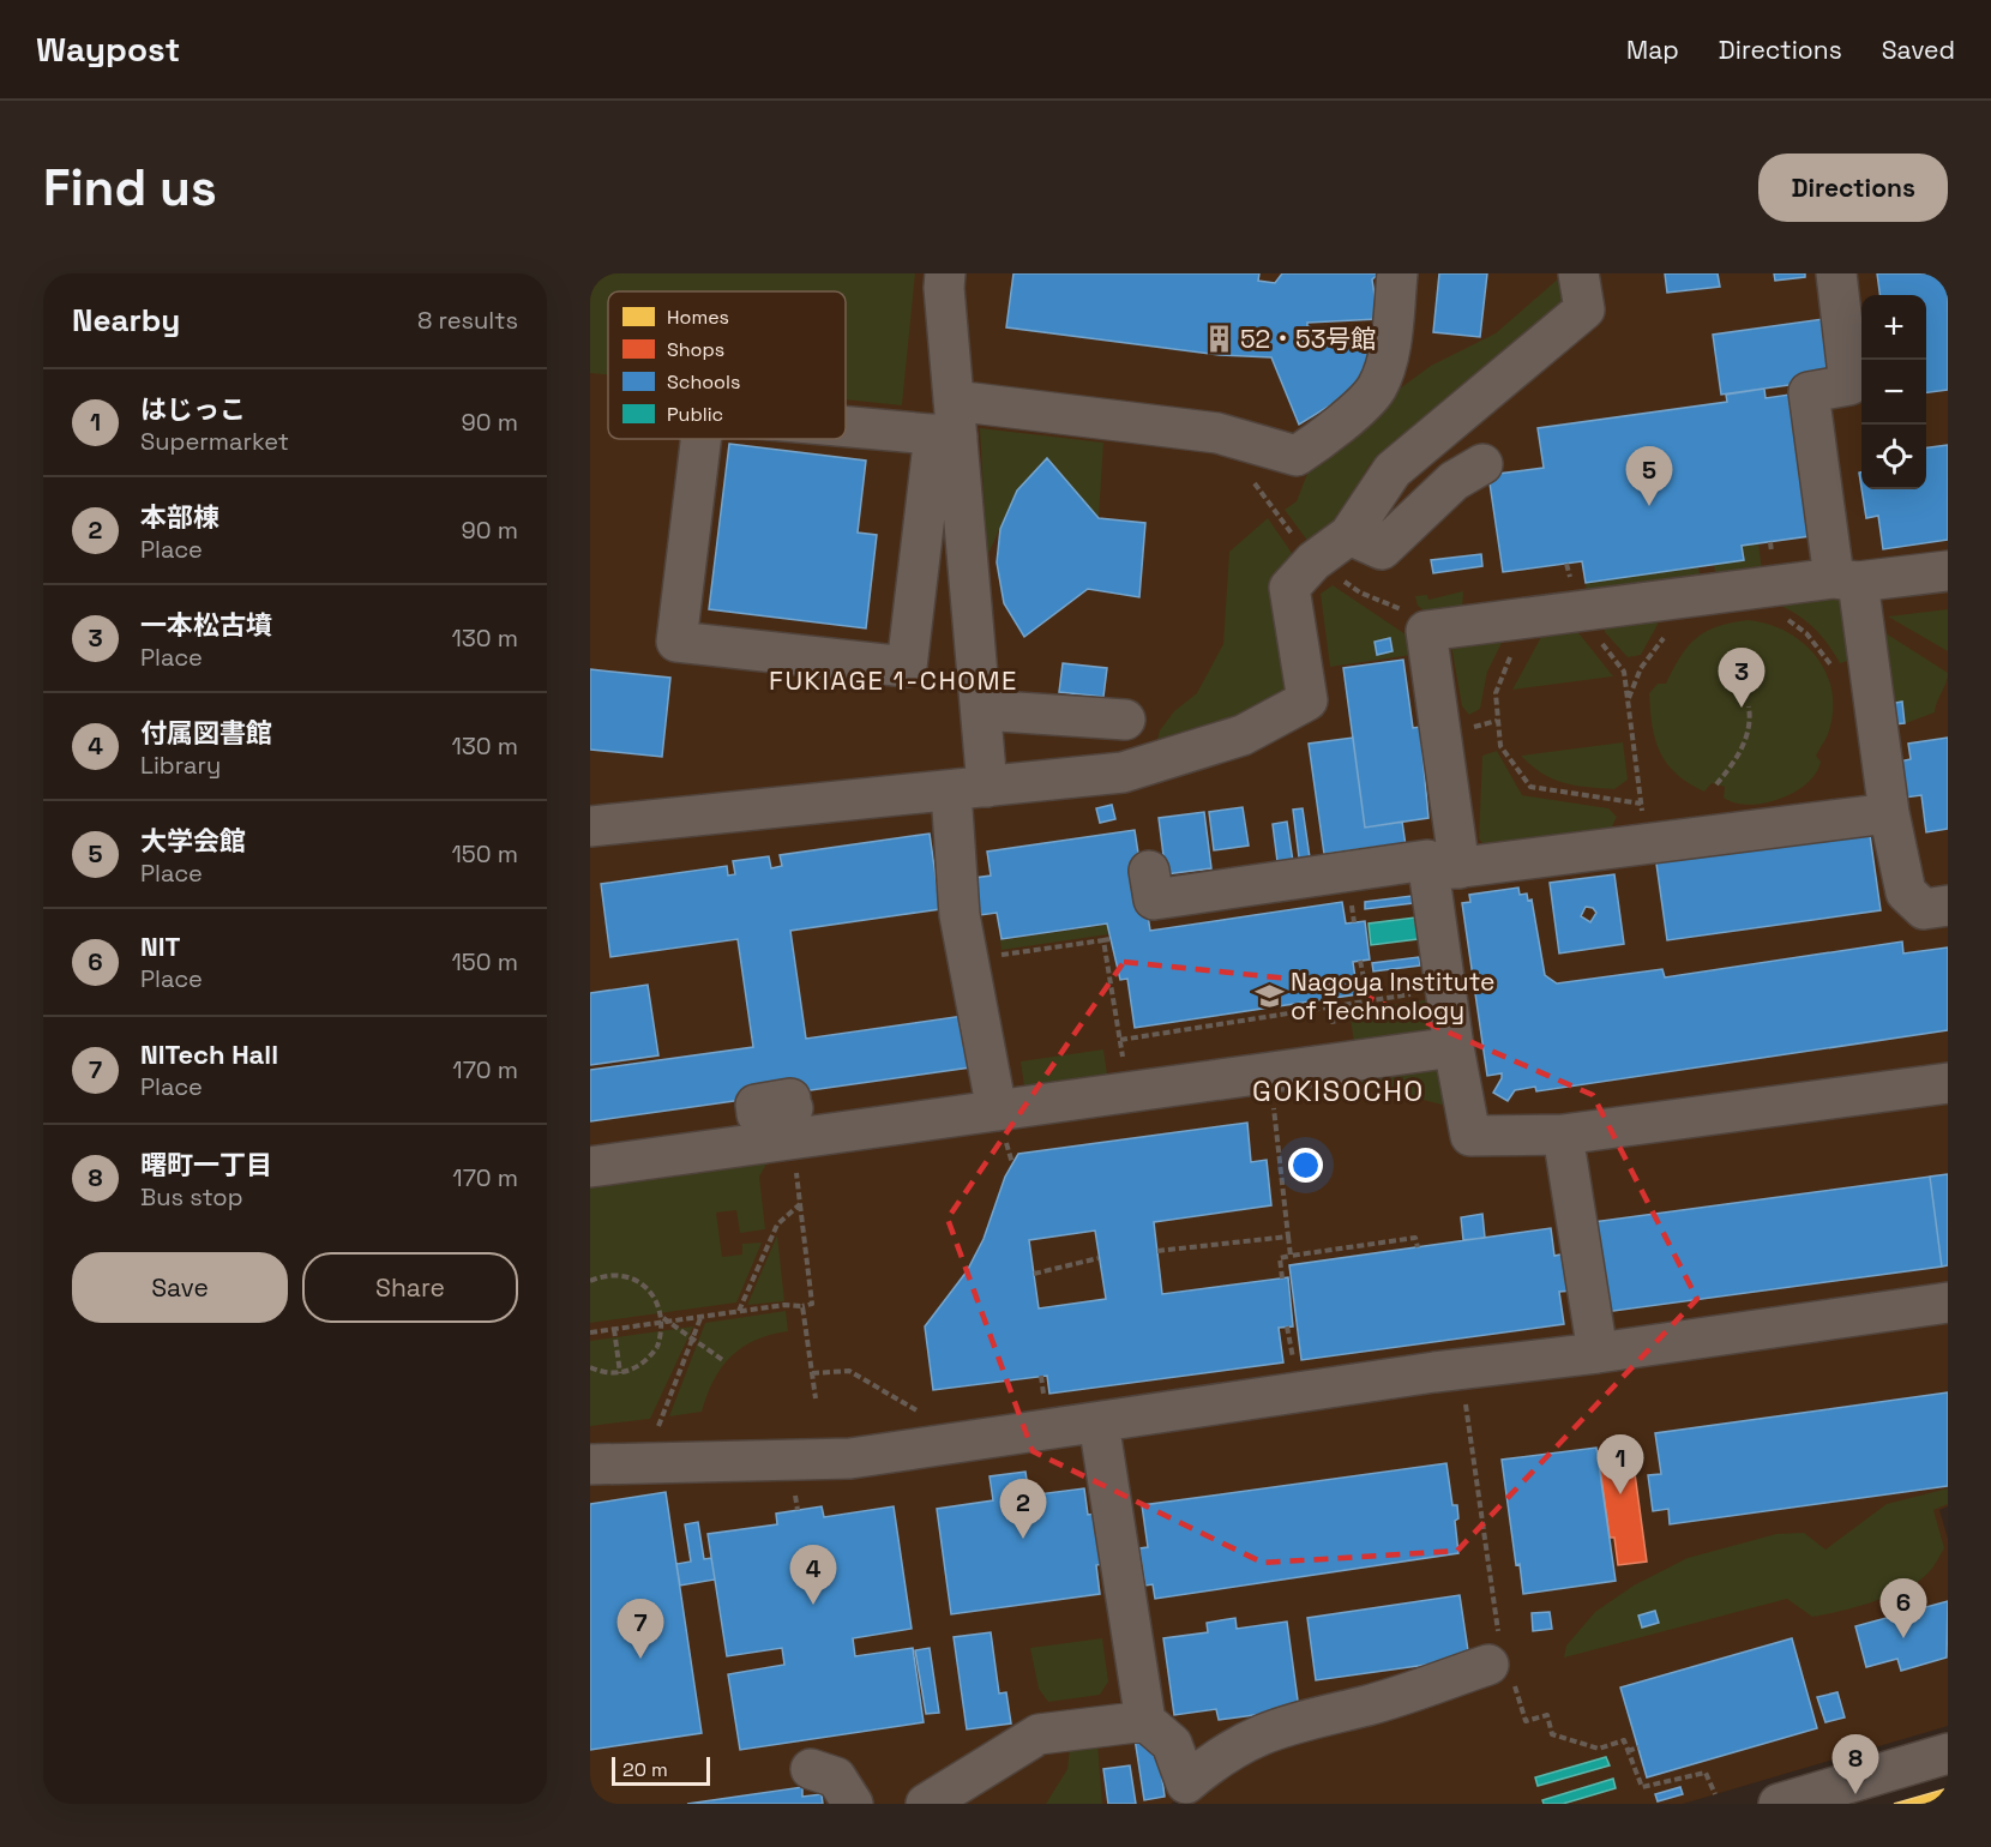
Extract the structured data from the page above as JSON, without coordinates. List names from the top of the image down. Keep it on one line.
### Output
{"districts":["FUKIAGE 1-CHOME","GOKISOCHO"],"places":{"building":["52・53号館"],"school or university":["Nagoya Institute of Technology"]},"legend":["Homes","Shops","Schools","Public"],"scale_bar":"20 m","page":{"header":"Waypost","nav":["Map","Directions","Saved"],"buttons":["Directions",["Save","Share"]],"title":"Find us","heading":["Nearby","8 results"],"map_buttons":["+","−"],"list":[{"mark":"1","name":"はじっこ","note":"Supermarket","value":"90 m"},{"mark":"2","name":"本部棟","note":"Place","value":"90 m"},{"mark":"3","name":"一本松古墳","note":"Place","value":"130 m"},{"mark":"4","name":"付属図書館","note":"Library","value":"130 m"},{"mark":"5","name":"大学会館","note":"Place","value":"150 m"},{"mark":"6","name":"NIT","note":"Place","value":"150 m"},{"mark":"7","name":"NITech Hall","note":"Place","value":"170 m"},{"mark":"8","name":"曙町一丁目","note":"Bus stop","value":"170 m"}],"pins":["5","3","1","2","4","6","7","8"],"scale":"20 m"}}
